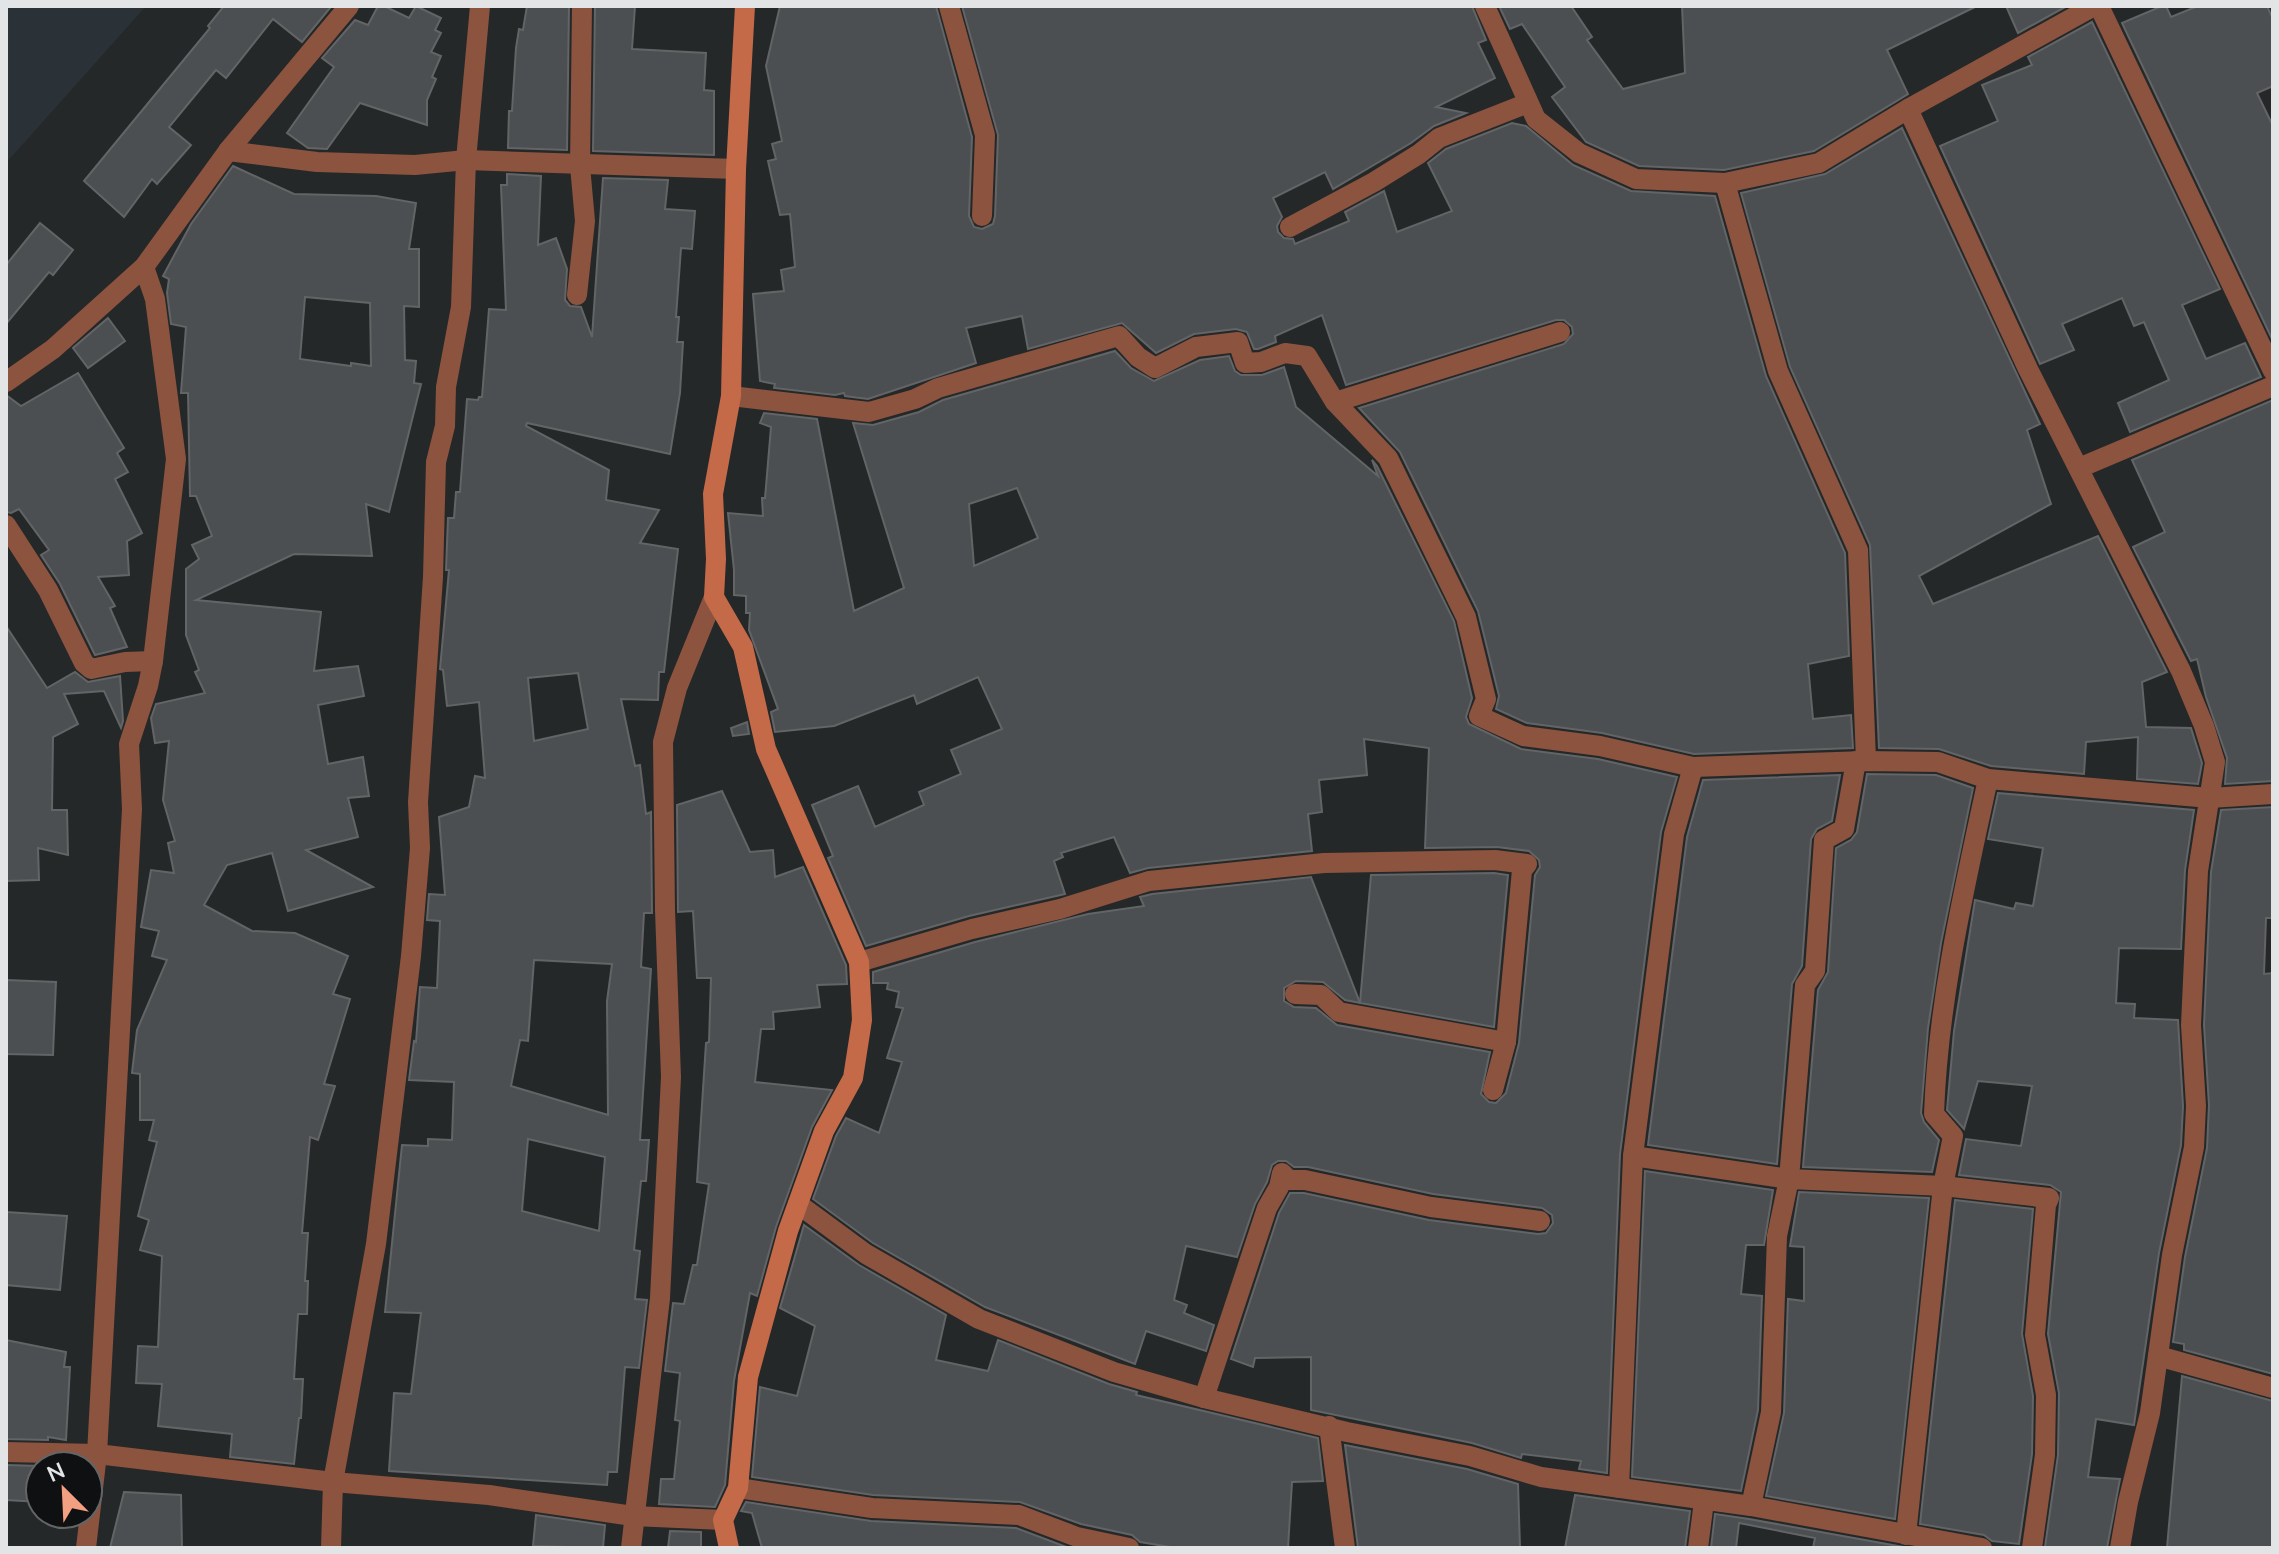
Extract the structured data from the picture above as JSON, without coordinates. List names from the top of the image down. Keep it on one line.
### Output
{"north":"top left"}
